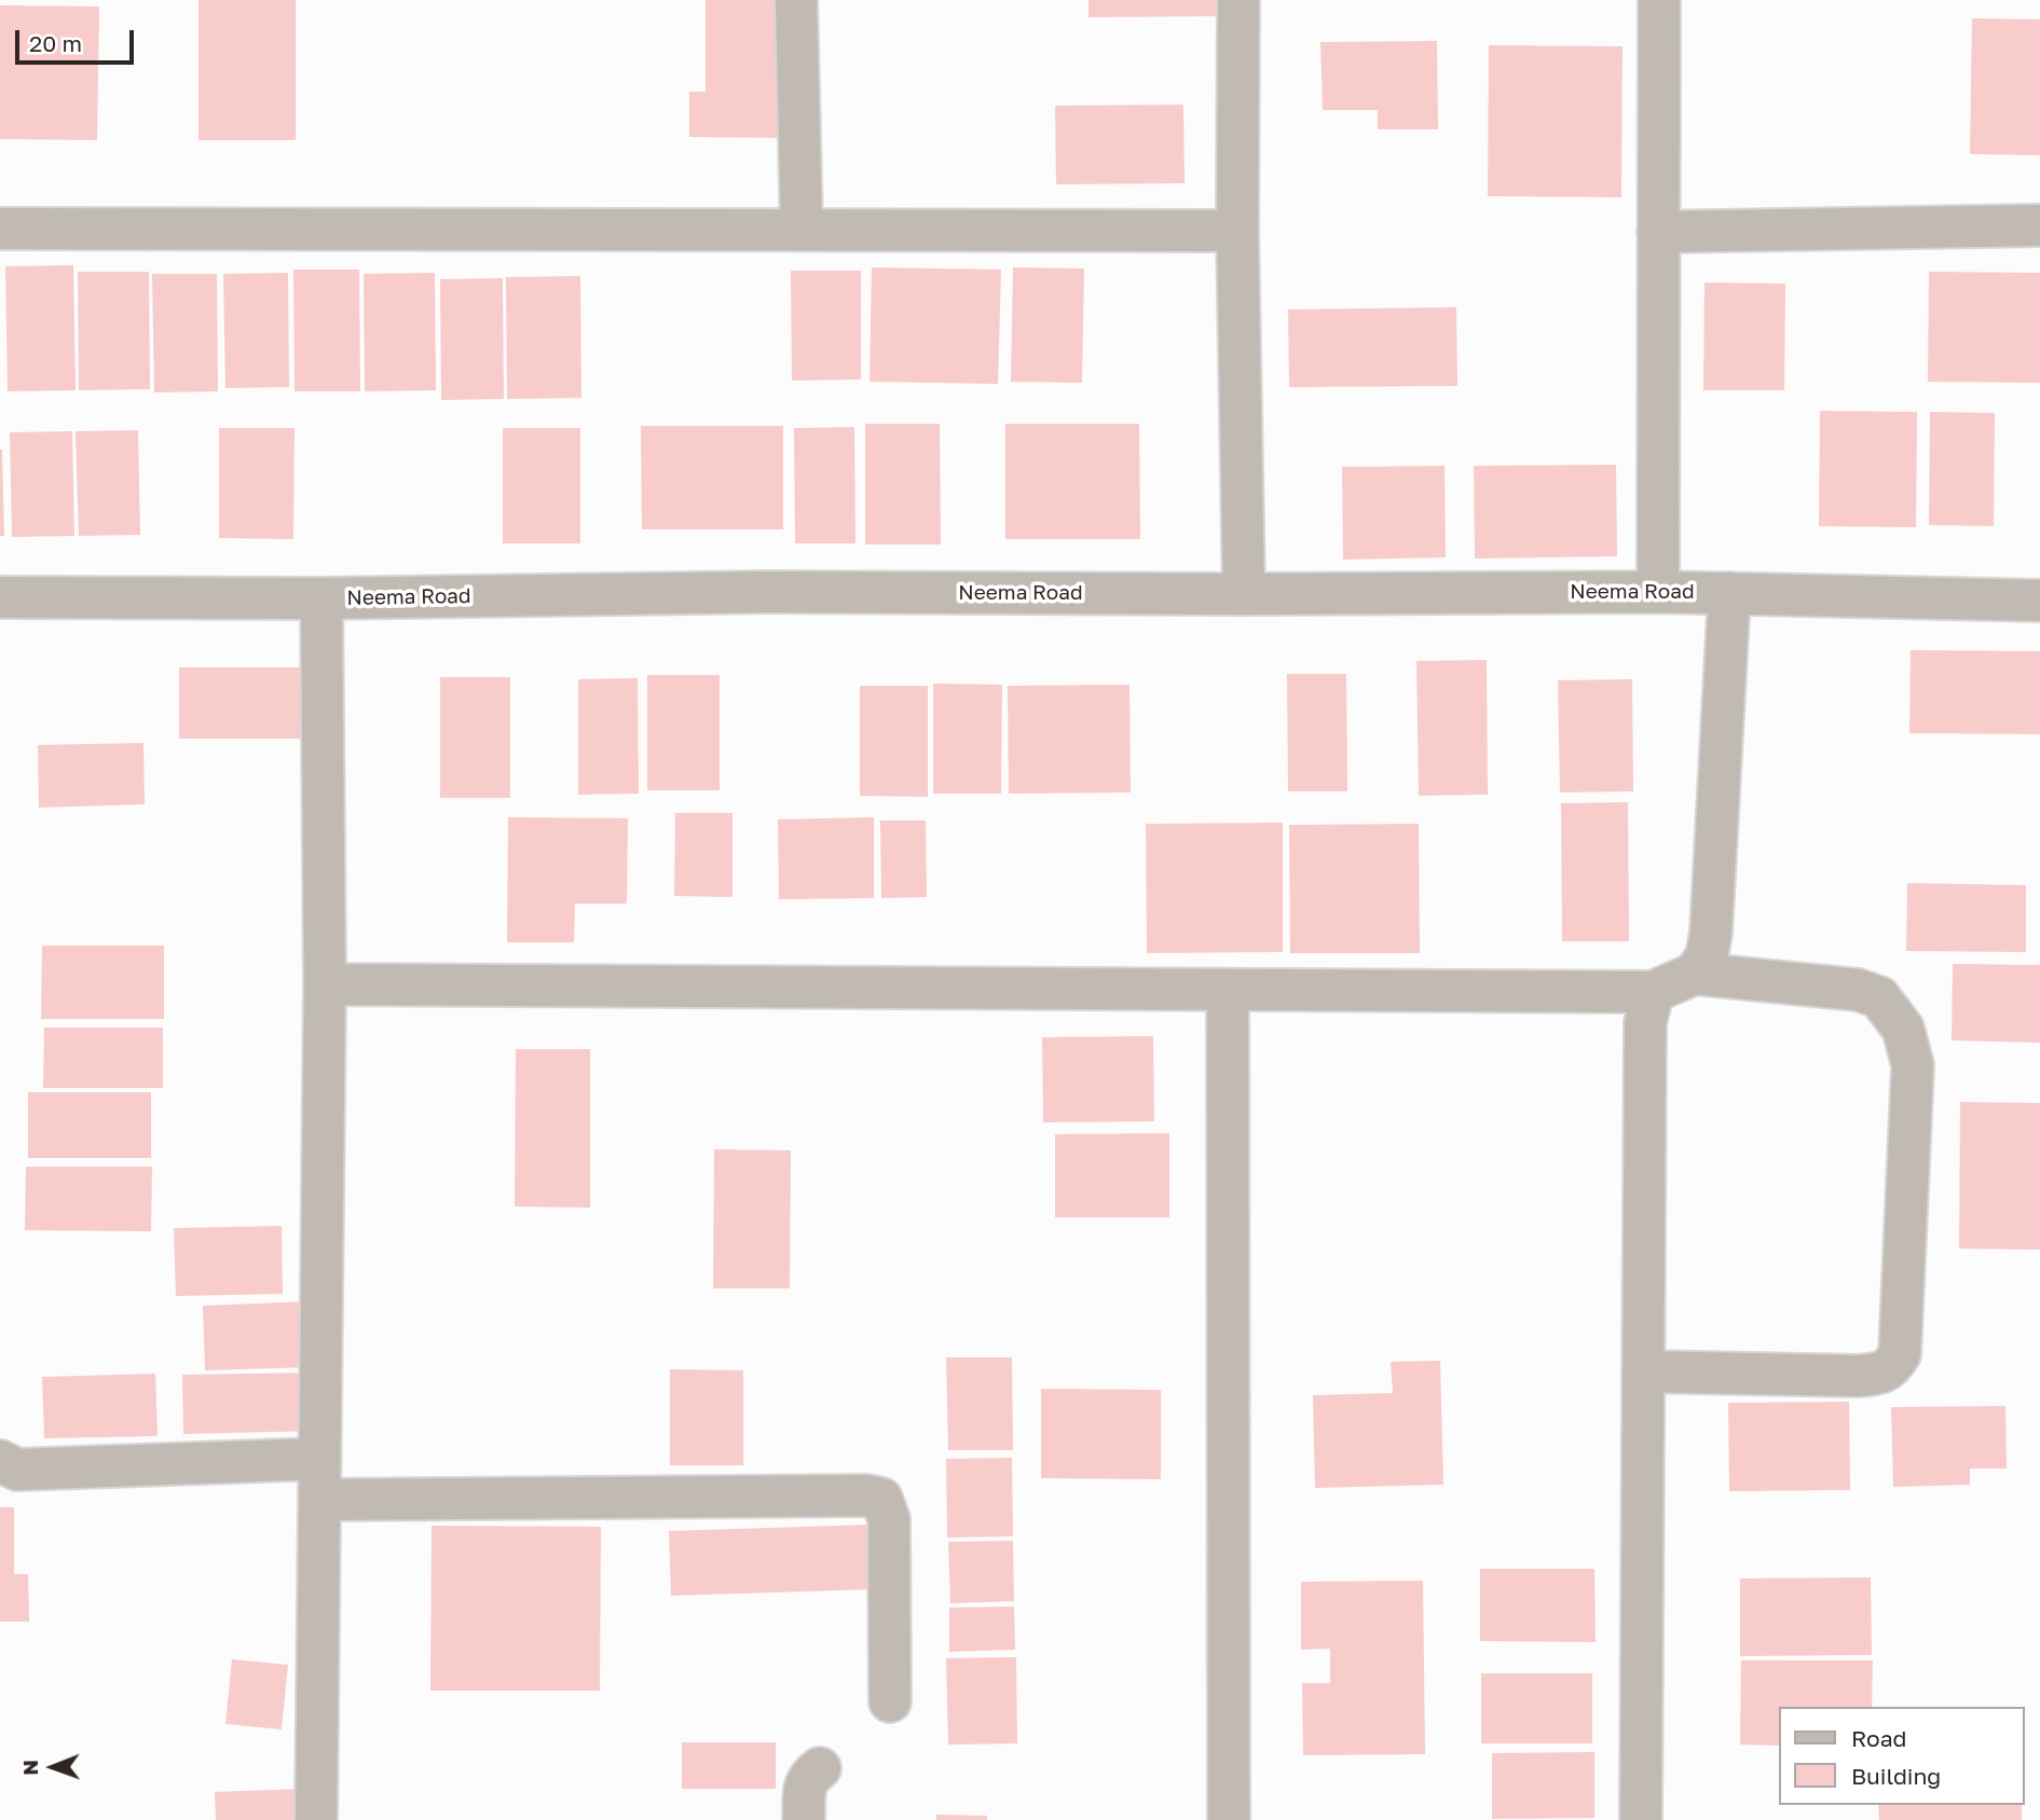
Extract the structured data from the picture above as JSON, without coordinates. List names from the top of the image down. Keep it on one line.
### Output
{"streets":{"street":["Neema Road"]},"legend":["Road","Building"],"scale_bar":"20 m","north":"left"}
